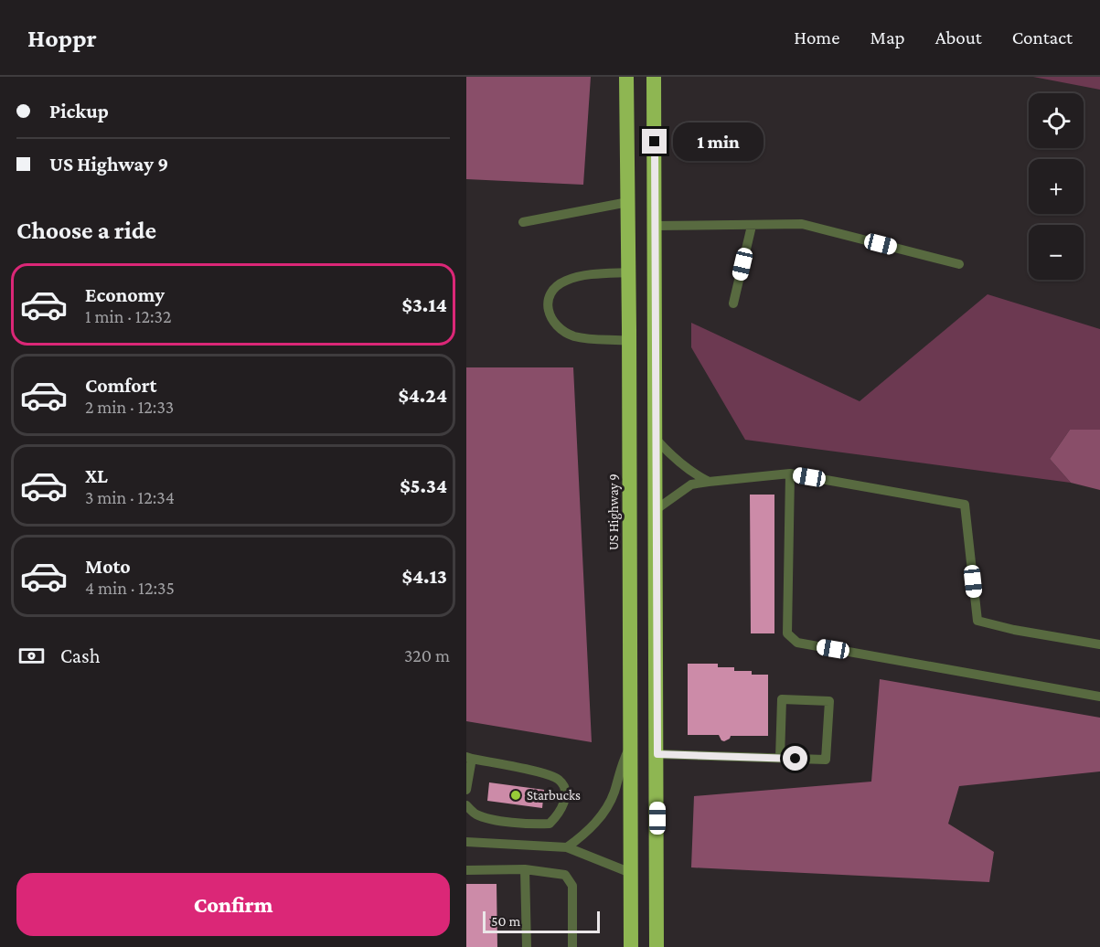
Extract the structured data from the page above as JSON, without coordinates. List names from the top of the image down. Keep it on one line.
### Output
{"streets":{"highway":["US Highway 9"]},"places":["Starbucks"],"scale_bar":"50 m","page":{"header":"Hoppr","nav":["Home","Map","About","Contact"],"banner":["Pickup","US Highway 9"],"map_buttons":["+","−"],"bubble":"1 min","heading":"Choose a ride","list":[{"name":"Economy","note":"1 min · 12:32","value":"$3.14"},{"name":"Comfort","note":"2 min · 12:33","value":"$4.24"},{"name":"XL","note":"3 min · 12:34","value":"$5.34"},{"name":"Moto","note":"4 min · 12:35","value":"$4.13"}],"pay":["Cash","320 m"],"buttons":"Confirm","scale":"50 m"}}
